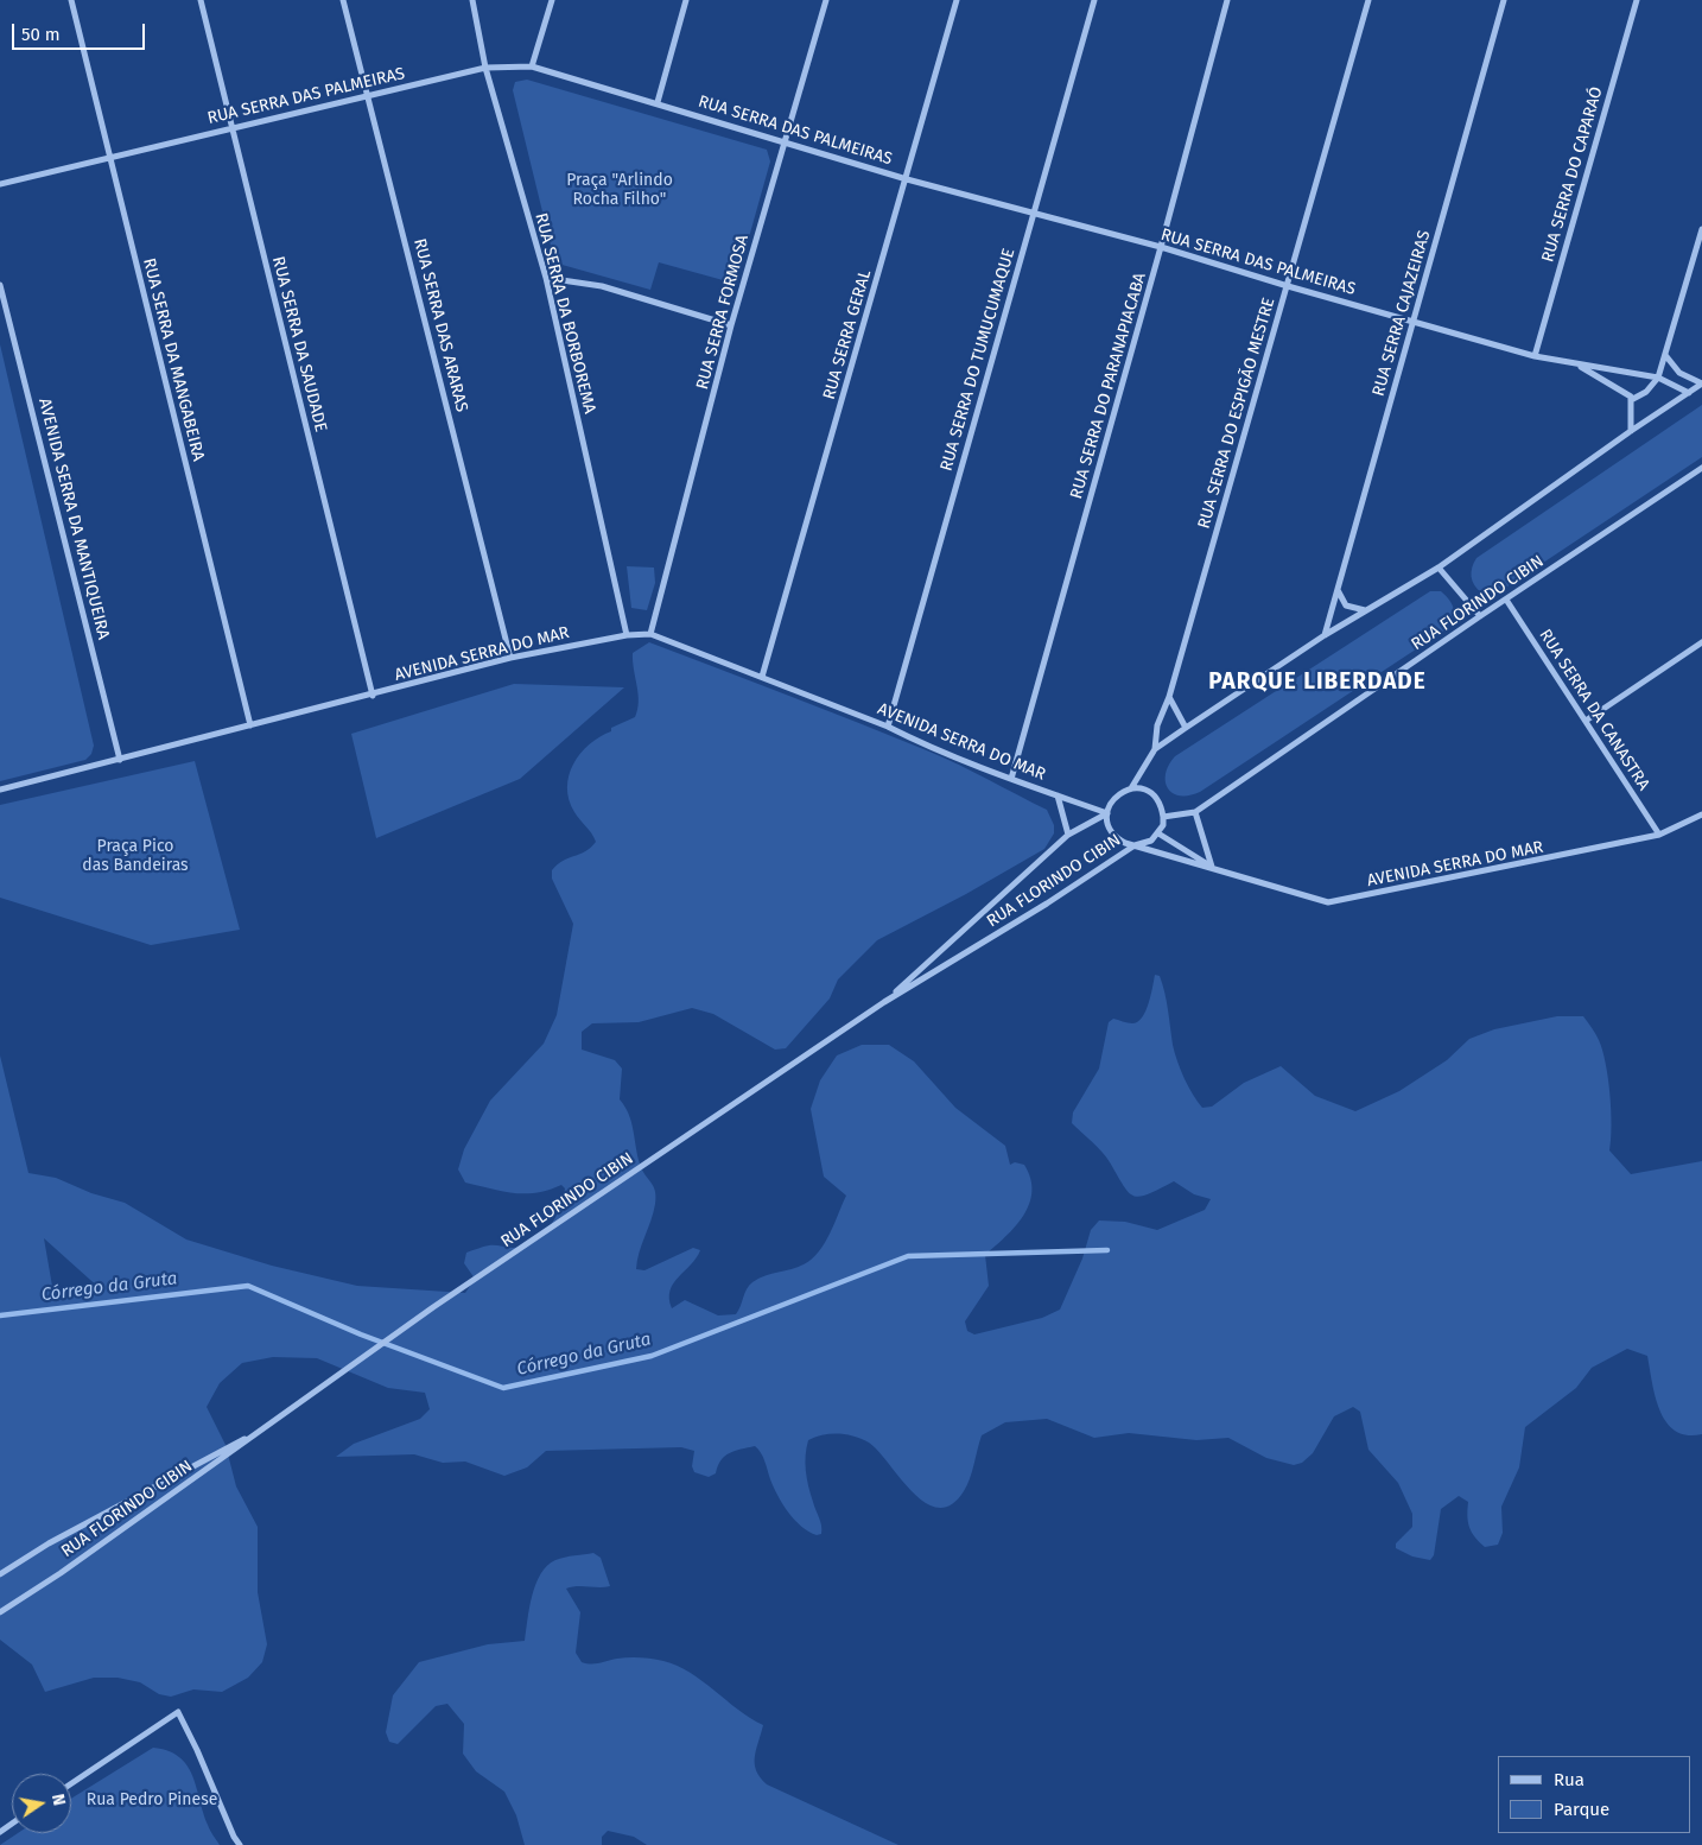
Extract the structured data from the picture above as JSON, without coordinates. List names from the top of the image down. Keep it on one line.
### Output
{"streets":{"street":["RUA SERRA DAS PALMEIRAS","RUA SERRA DO CAPARAÓ","RUA SERRA FORMOSA","RUA SERRA DA BORBOREMA","RUA SERRA CAJAZEIRAS","RUA SERRA DAS ARARAS","RUA SERRA GERAL","RUA SERRA DA SAUDADE","RUA SERRA DA MANGABEIRA","RUA SERRA DO TUMUCUMAQUE","RUA SERRA DO PARANAPIACABA","RUA SERRA DO ESPIGÃO MESTRE","AVENIDA SERRA DA MANTIQUEIRA","RUA FLORINDO CIBIN","AVENIDA SERRA DO MAR","RUA SERRA DA CANASTRA"]},"crossings":[["RUA SERRA DAS PALMEIRAS","RUA SERRA DO CAPARAÓ"],["RUA SERRA DAS PALMEIRAS","RUA SERRA FORMOSA"],["RUA SERRA DAS PALMEIRAS","RUA SERRA DA BORBOREMA"],["RUA SERRA DAS PALMEIRAS","RUA SERRA CAJAZEIRAS"],["RUA SERRA DAS PALMEIRAS","RUA SERRA DAS ARARAS"],["RUA SERRA DAS PALMEIRAS","RUA SERRA GERAL"],["RUA SERRA DAS PALMEIRAS","RUA SERRA DA SAUDADE"],["RUA SERRA DAS PALMEIRAS","RUA SERRA DA MANGABEIRA"],["RUA SERRA DAS PALMEIRAS","RUA SERRA DO TUMUCUMAQUE"],["RUA SERRA DAS PALMEIRAS","RUA SERRA DO PARANAPIACABA"],["RUA SERRA DAS PALMEIRAS","RUA SERRA DO ESPIGÃO MESTRE"],["RUA SERRA FORMOSA","AVENIDA SERRA DO MAR"],["RUA SERRA DA BORBOREMA","AVENIDA SERRA DO MAR"],["RUA SERRA DAS ARARAS","AVENIDA SERRA DO MAR"],["RUA SERRA GERAL","AVENIDA SERRA DO MAR"],["RUA SERRA DA SAUDADE","AVENIDA SERRA DO MAR"],["RUA SERRA DA MANGABEIRA","AVENIDA SERRA DO MAR"],["RUA SERRA DO TUMUCUMAQUE","AVENIDA SERRA DO MAR"],["RUA SERRA DO PARANAPIACABA","AVENIDA SERRA DO MAR"],["AVENIDA SERRA DA MANTIQUEIRA","AVENIDA SERRA DO MAR"],["RUA FLORINDO CIBIN","AVENIDA SERRA DO MAR"],["RUA FLORINDO CIBIN","RUA SERRA DA CANASTRA"],["AVENIDA SERRA DO MAR","RUA SERRA DA CANASTRA"]],"districts":["PARQUE LIBERDADE"],"water":["Córrego da Gruta"],"parks":["Praça \"Arlindo Rocha Filho\"","Praça Pico das Bandeiras","Rua Pedro Pinese"],"legend":["Rua","Parque"],"scale_bar":"50 m","north":"right"}
